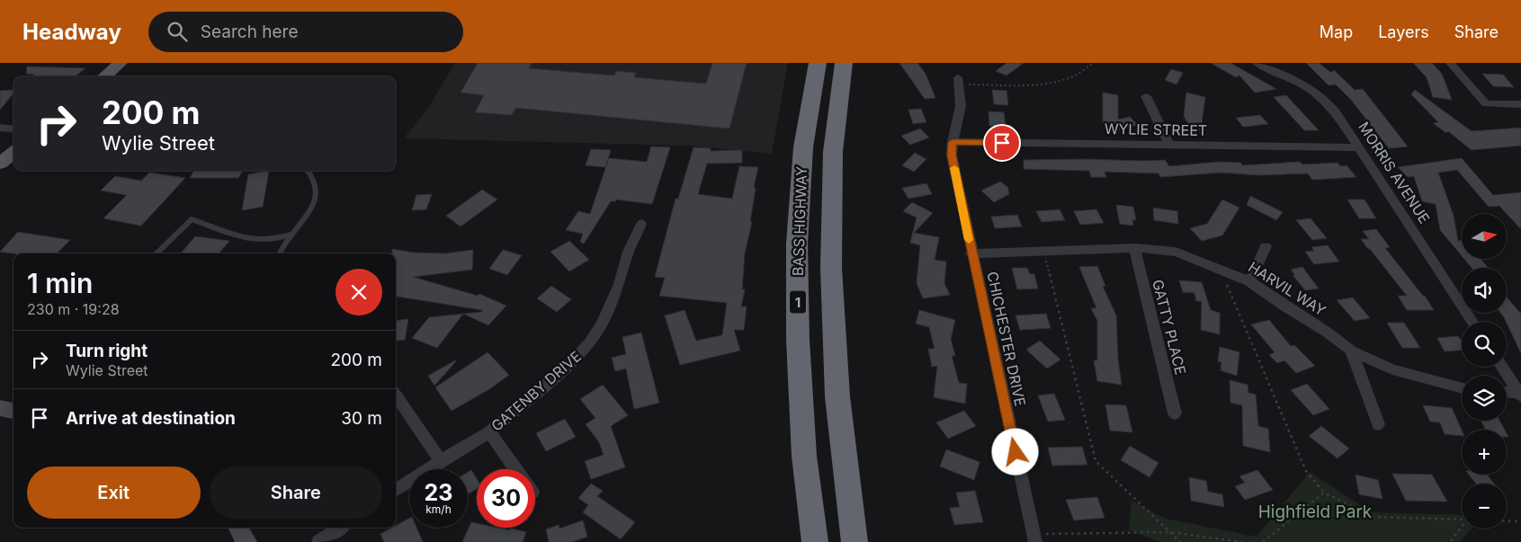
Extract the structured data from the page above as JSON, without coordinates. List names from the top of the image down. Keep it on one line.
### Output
{"streets":{"highway":["BASS HIGHWAY","1"],"street":["WYLIE STREET","MORRIS AVENUE","HARVIL WAY","GATTY PLACE","CHICHESTER DRIVE","GATENBY DRIVE"]},"crossings":[["WYLIE STREET","MORRIS AVENUE"],["WYLIE STREET","CHICHESTER DRIVE"],["HARVIL WAY","GATTY PLACE"],["HARVIL WAY","CHICHESTER DRIVE"]],"parks":["Highfield Park"],"north":"right","page":{"header":"Headway","search":"Search here","nav":["Map","Layers","Share"],"turn":["200 m","Wylie Street"],"map_buttons":["+","−"],"heading":["1 min","230 m · 19:28"],"list":[{"name":"Turn right","note":"Wylie Street","value":"200 m"},{"name":"Arrive at destination","value":"30 m"}],"buttons":["Exit","Share"],"speed":"23 km/h","limit":"30"}}
